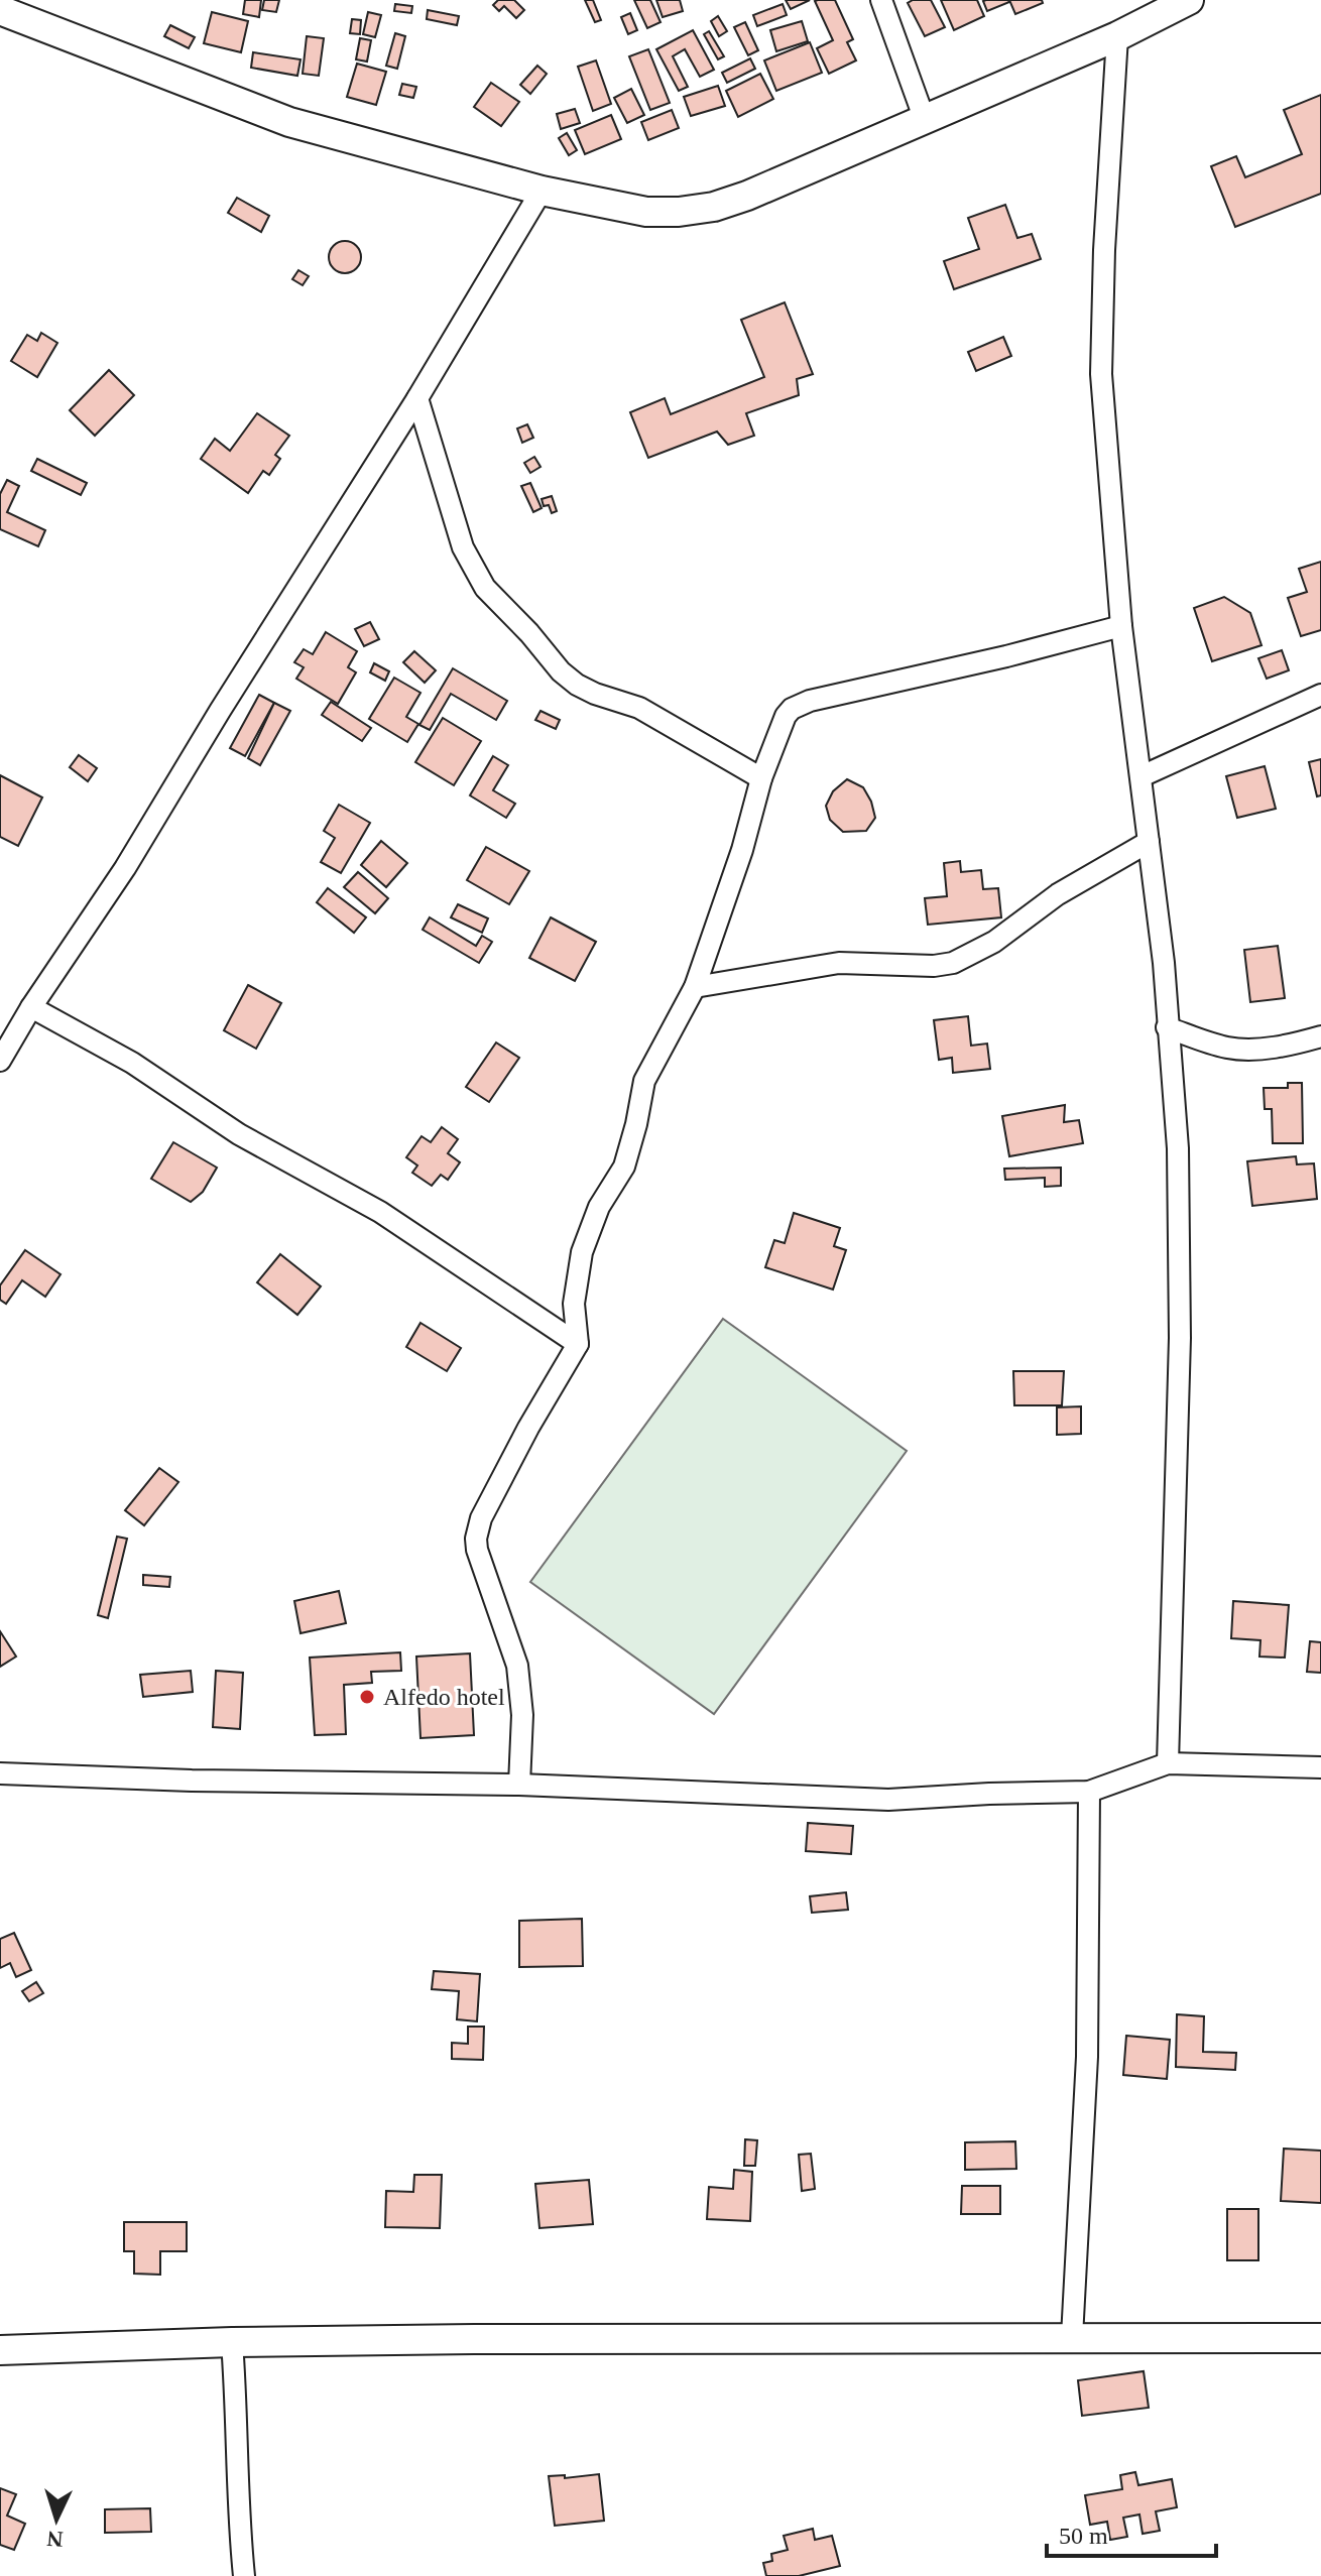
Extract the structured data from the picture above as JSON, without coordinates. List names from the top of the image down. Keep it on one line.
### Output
{"places":["Alfedo hotel"],"scale_bar":"50 m","north":"bottom"}
